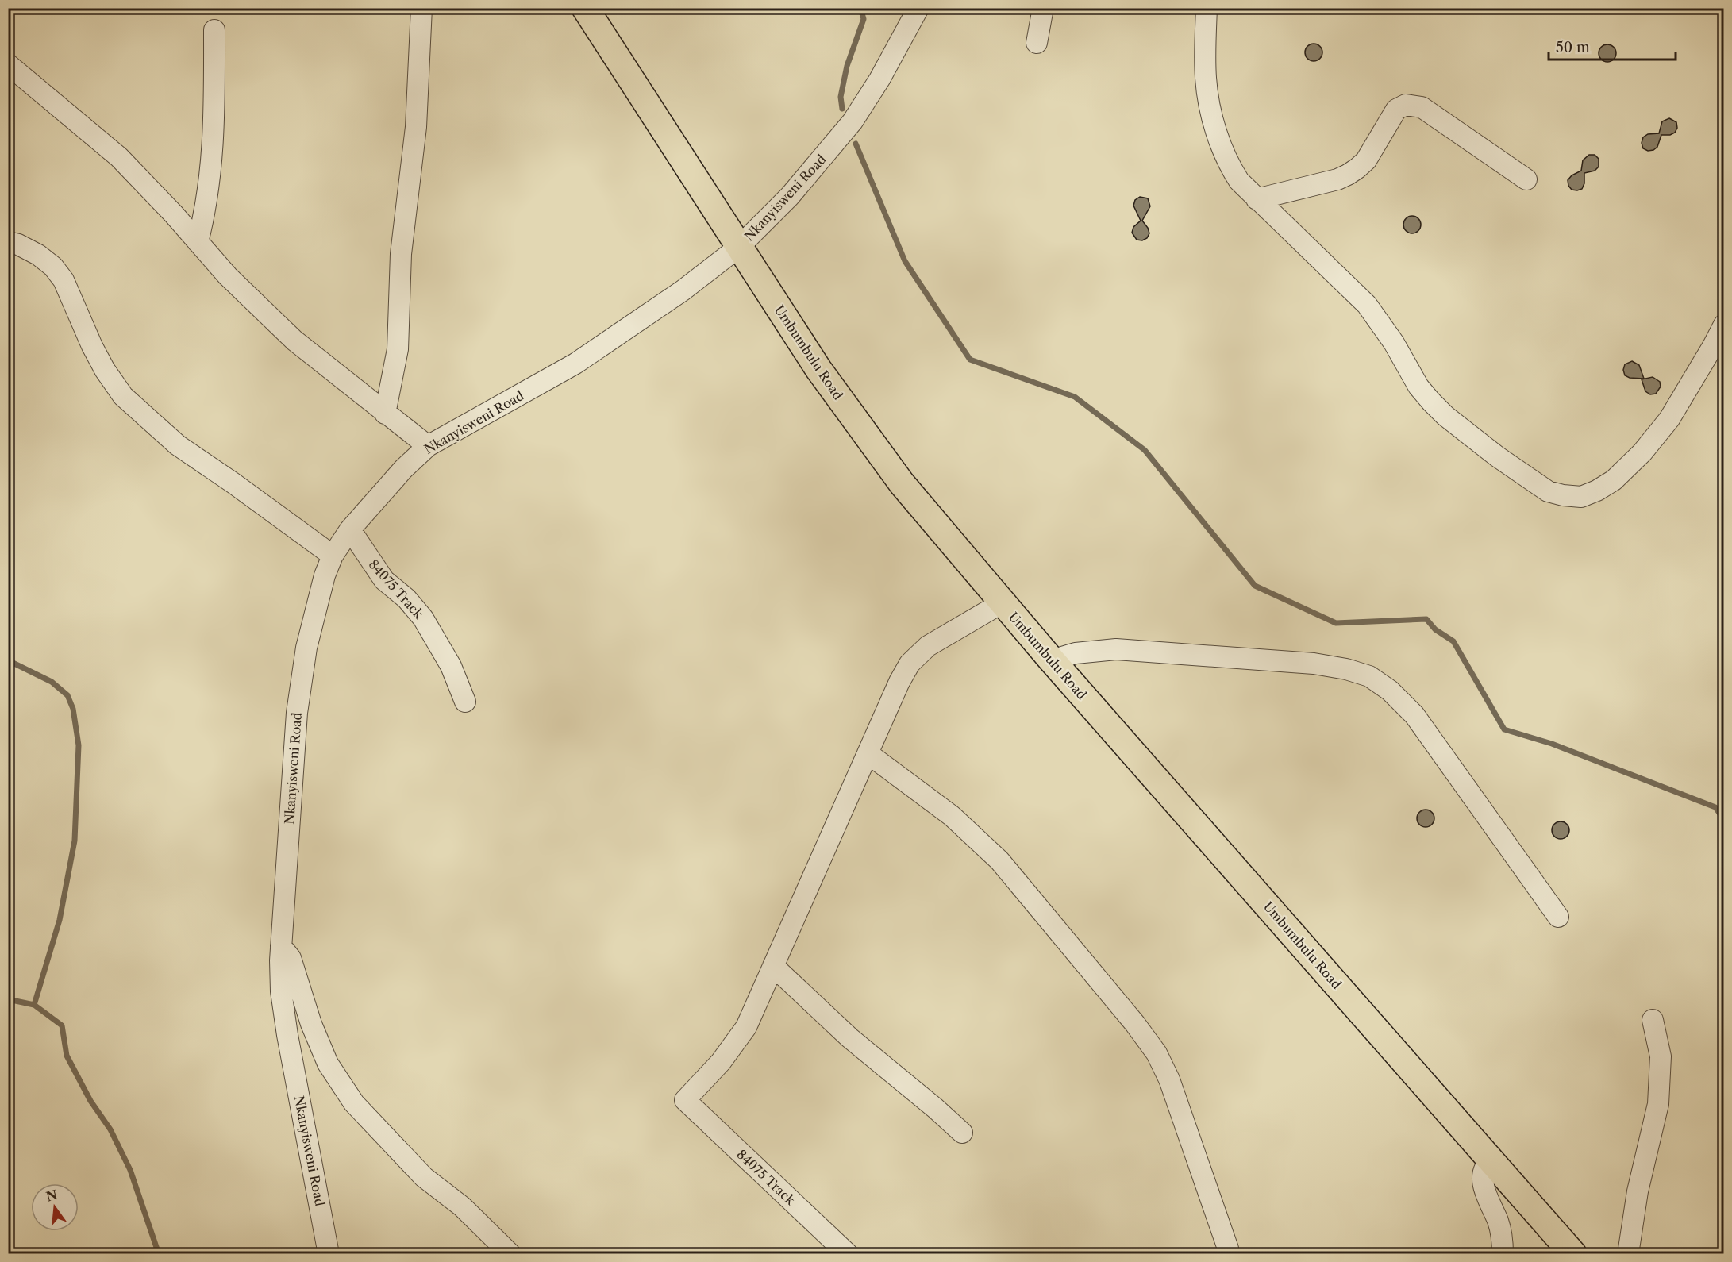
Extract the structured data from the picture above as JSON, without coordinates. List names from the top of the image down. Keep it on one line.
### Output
{"streets":{"main road":["Umbumbulu Road"],"street":["Nkanyisweni Road","84075 Track"]},"crossings":[["Nkanyisweni Road","Umbumbulu Road"],["Nkanyisweni Road","84075 Track"]],"scale_bar":"50 m","north":"top"}
